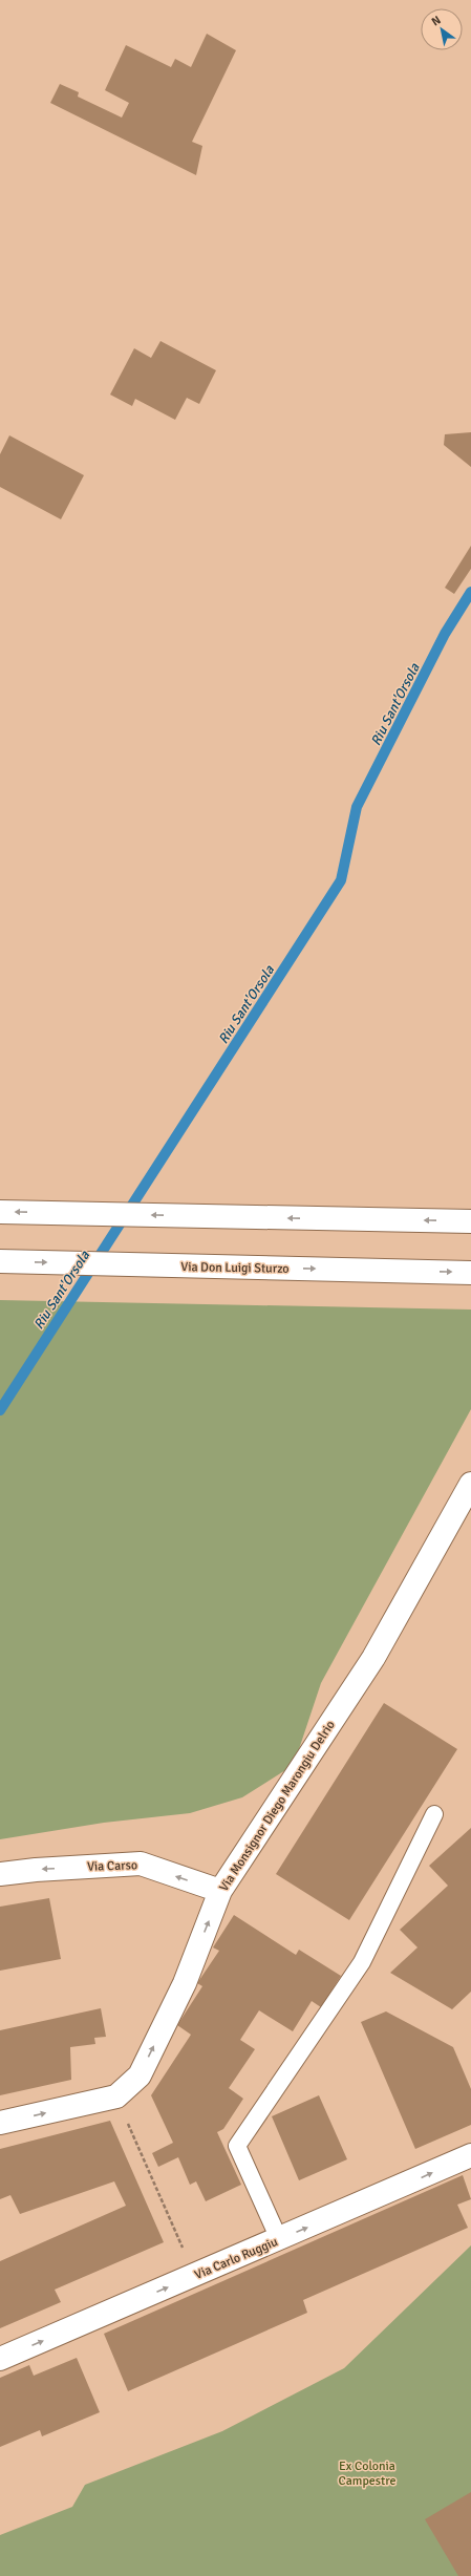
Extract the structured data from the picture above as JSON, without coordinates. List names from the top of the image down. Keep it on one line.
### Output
{"streets":{"street":["Via Don Luigi Sturzo","Via Monsignor Diego Marongiu Delrio","Via Carso","Via Carlo Ruggiu"]},"crossings":[["Via Monsignor Diego Marongiu Delrio","Via Carso"]],"one_way":["Via Carso","Via Carlo Ruggiu"],"water":["Riu Sant'Orsola"],"parks":["Ex Colonia Campestre"],"north":"top left"}
